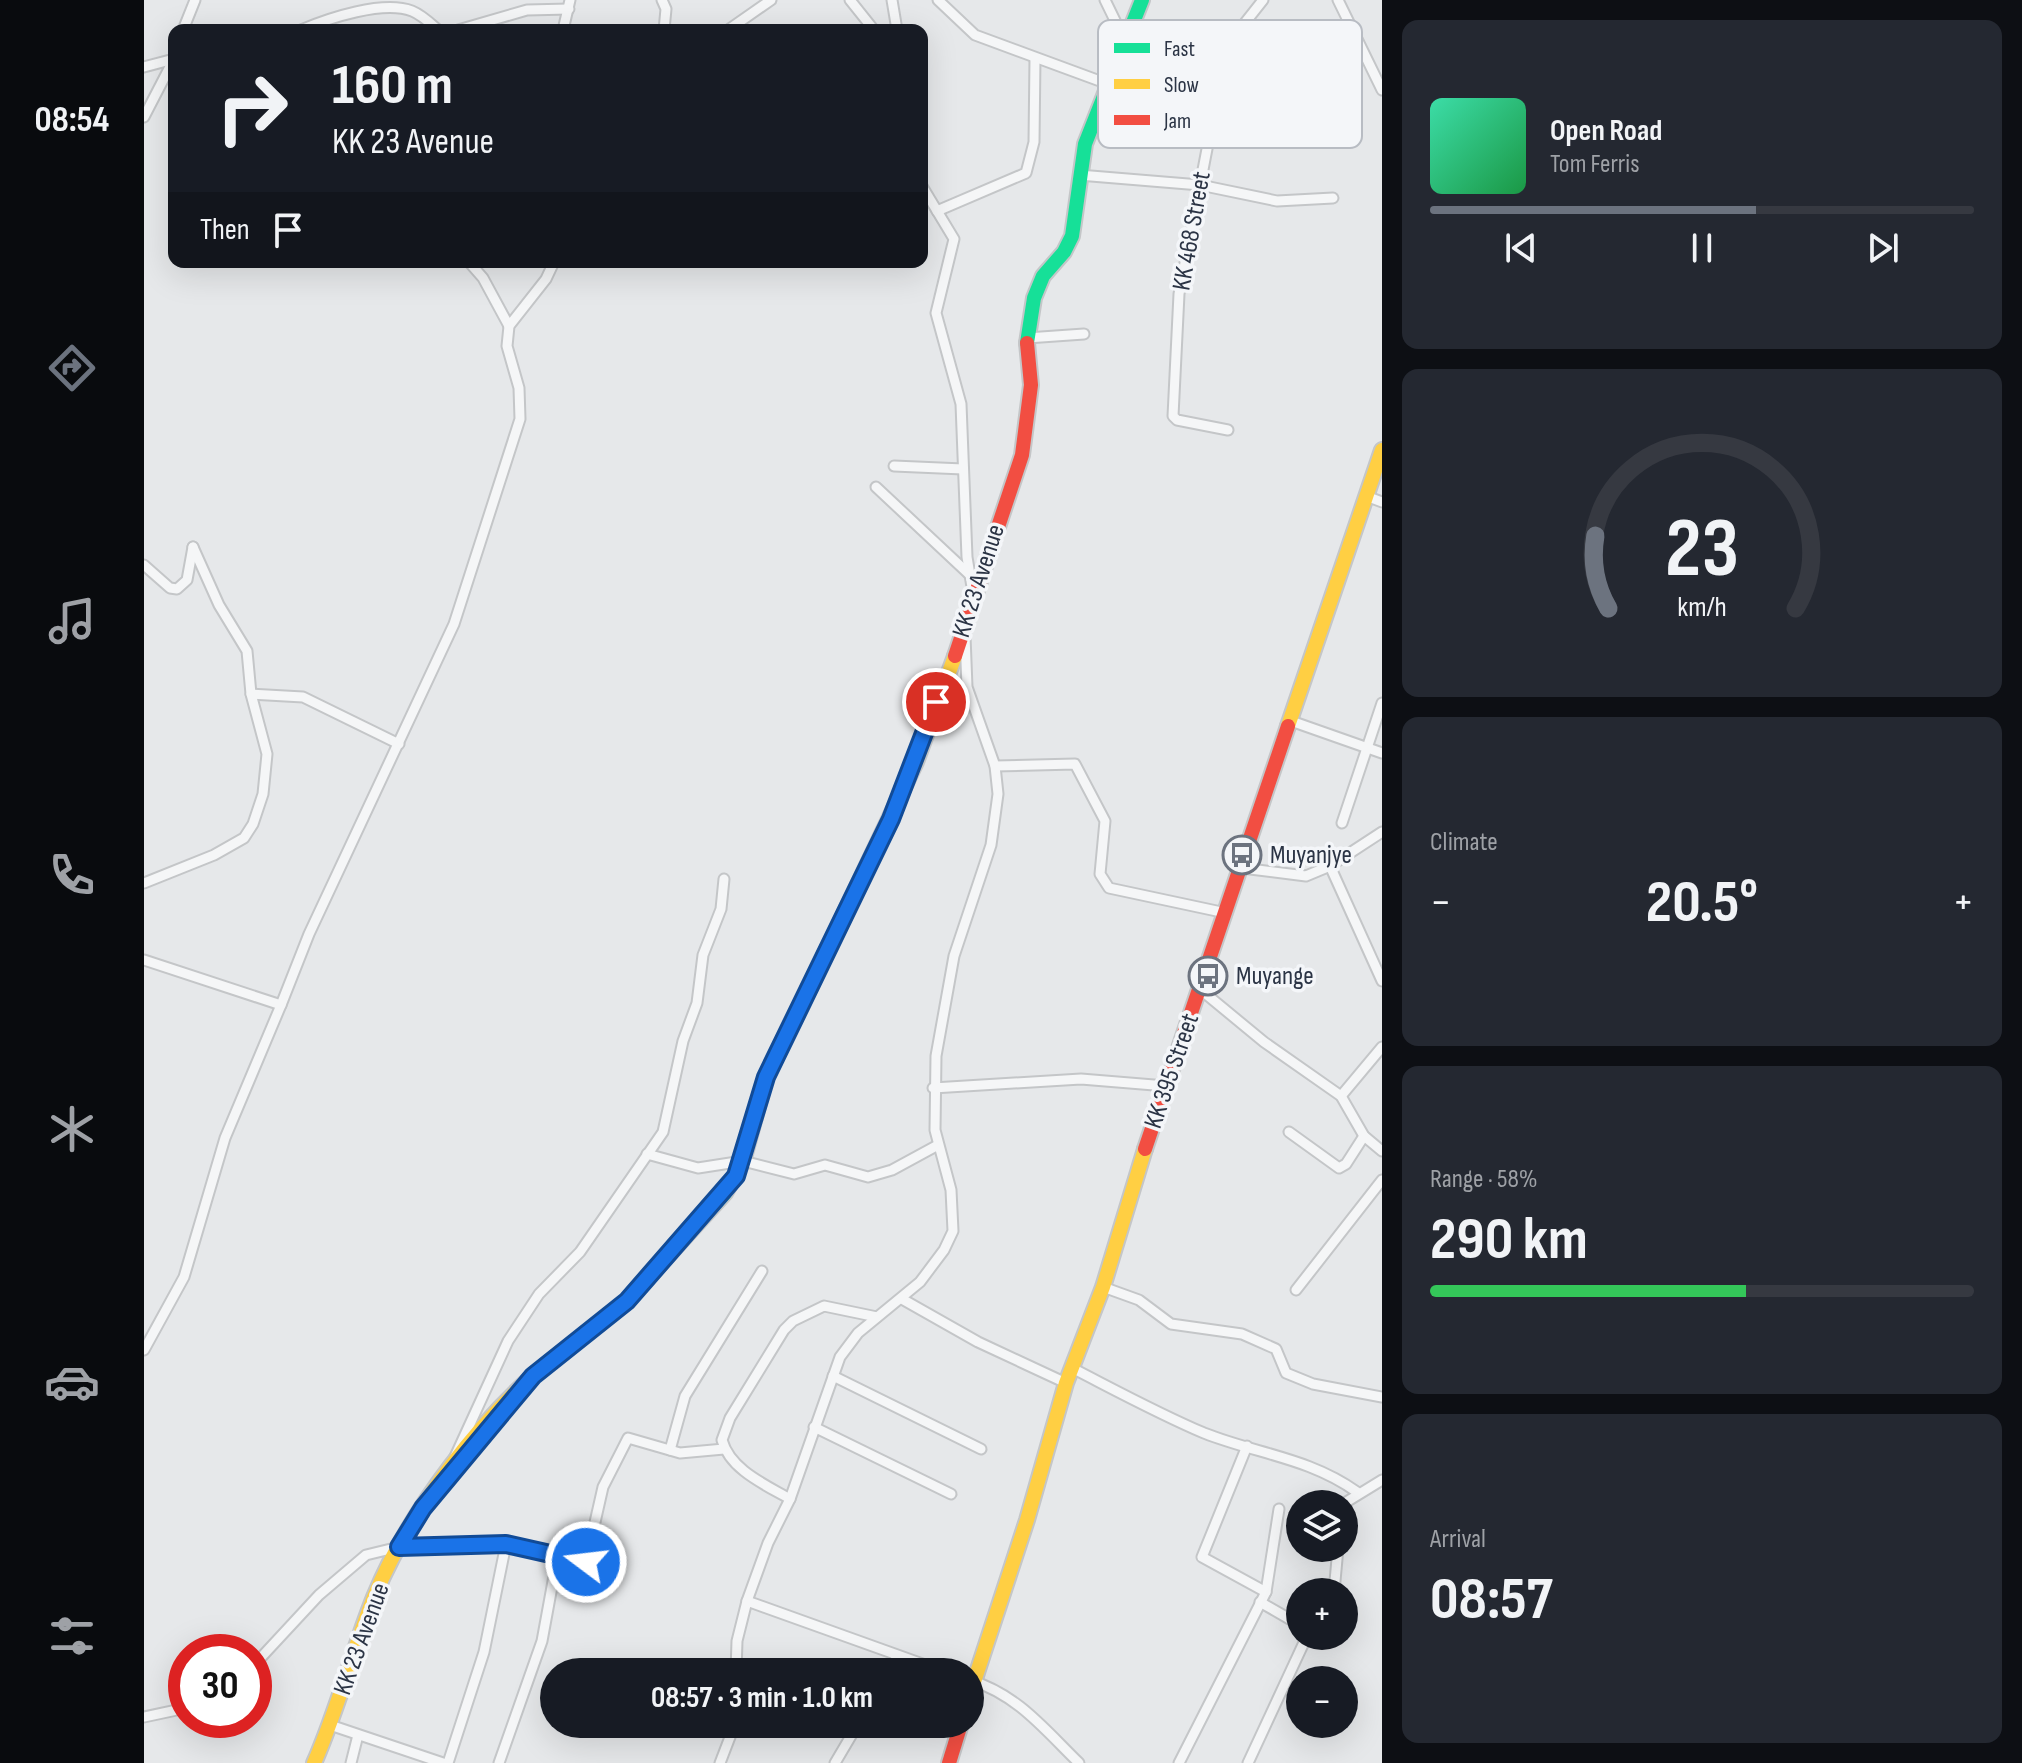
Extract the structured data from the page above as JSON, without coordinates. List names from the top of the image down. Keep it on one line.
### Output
{"streets":{"main road":["KK 23 Avenue","KK 395 Street"],"street":["KK 468 Street"]},"places":{"bus stop":["Muyanjye","Muyange"]},"legend":["Fast","Slow","Jam"],"page":{"tabs":"08:54","turn":["160 m","KK 23 Avenue"],"song":["Open Road","Tom Ferris"],"then":"Then","tile":["Climate",["Range · 58%","290 km"],["Arrival","08:57"]],"heat":["−","20.5°","+"],"map_buttons":["+","−"],"limit":"30","trip":"08:57 · 3 min · 1.0 km","gauge":["23","km/h"]}}
